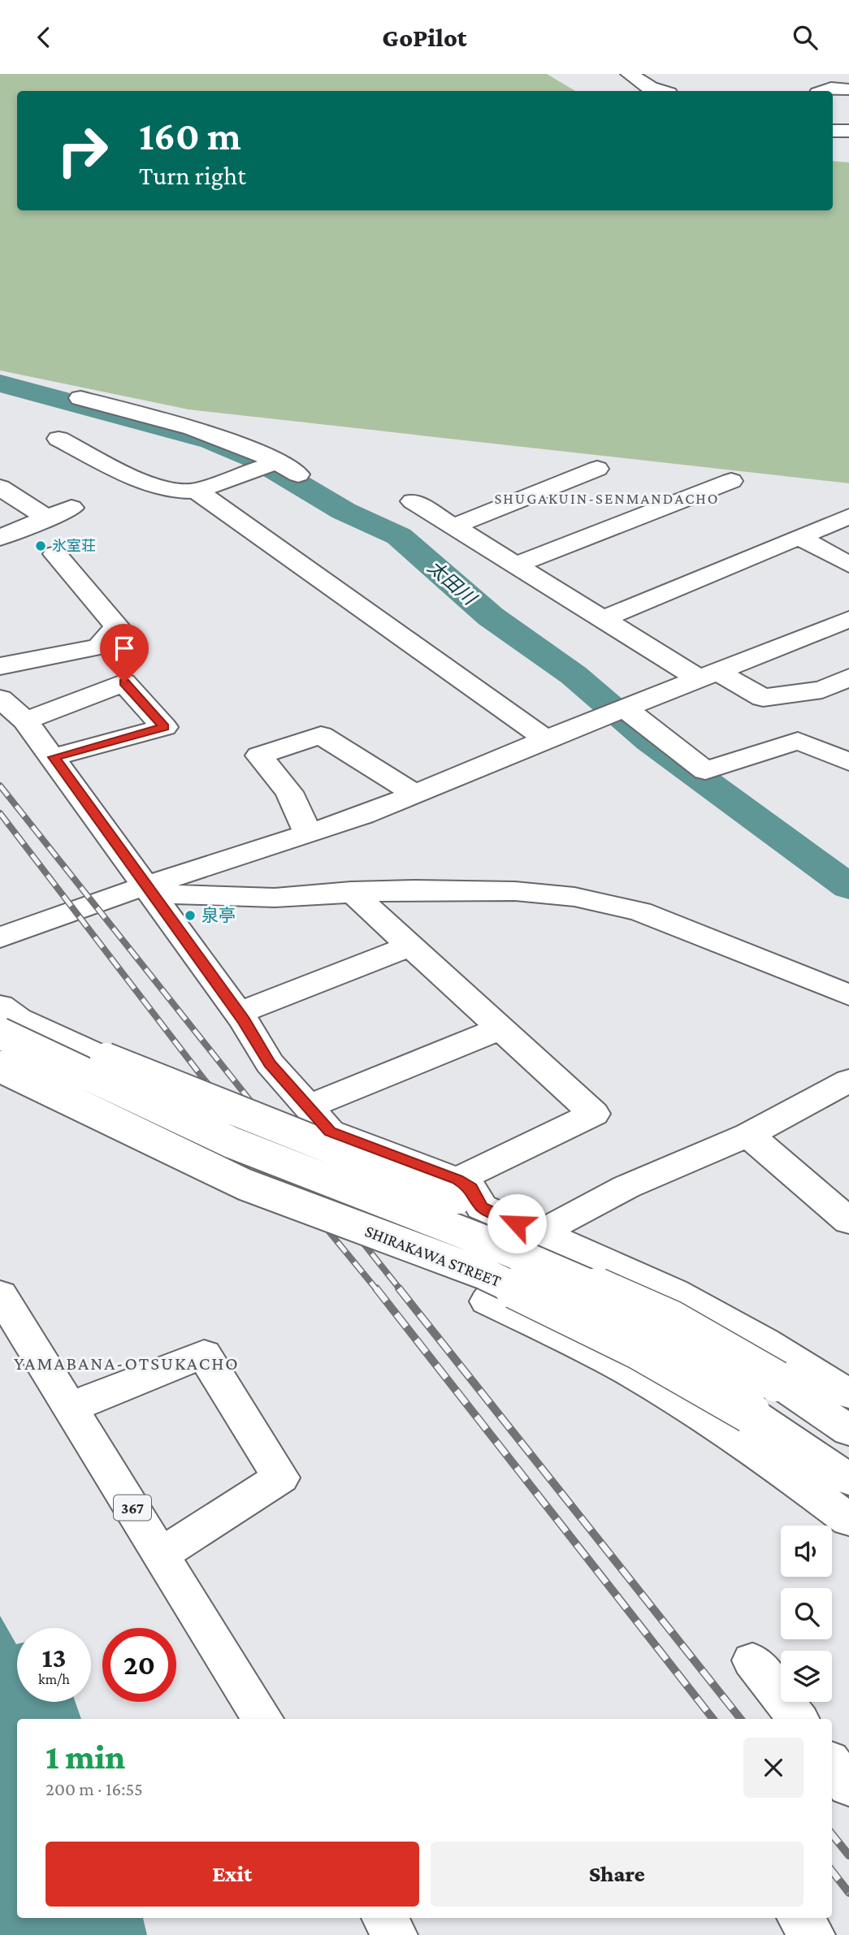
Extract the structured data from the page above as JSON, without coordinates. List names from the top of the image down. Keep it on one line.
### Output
{"streets":{"main road":["SHIRAKAWA STREET","367"]},"districts":["SHUGAKUIN-SENMANDACHO","YAMABANA-OTSUKACHO"],"water":["太田川"],"places":["氷室荘","泉亭"],"page":{"header":"GoPilot","turn":["160 m","Turn right"],"speed":"13 km/h","limit":"20","heading":["1 min","200 m · 16:55"],"buttons":["Exit","Share"]}}
